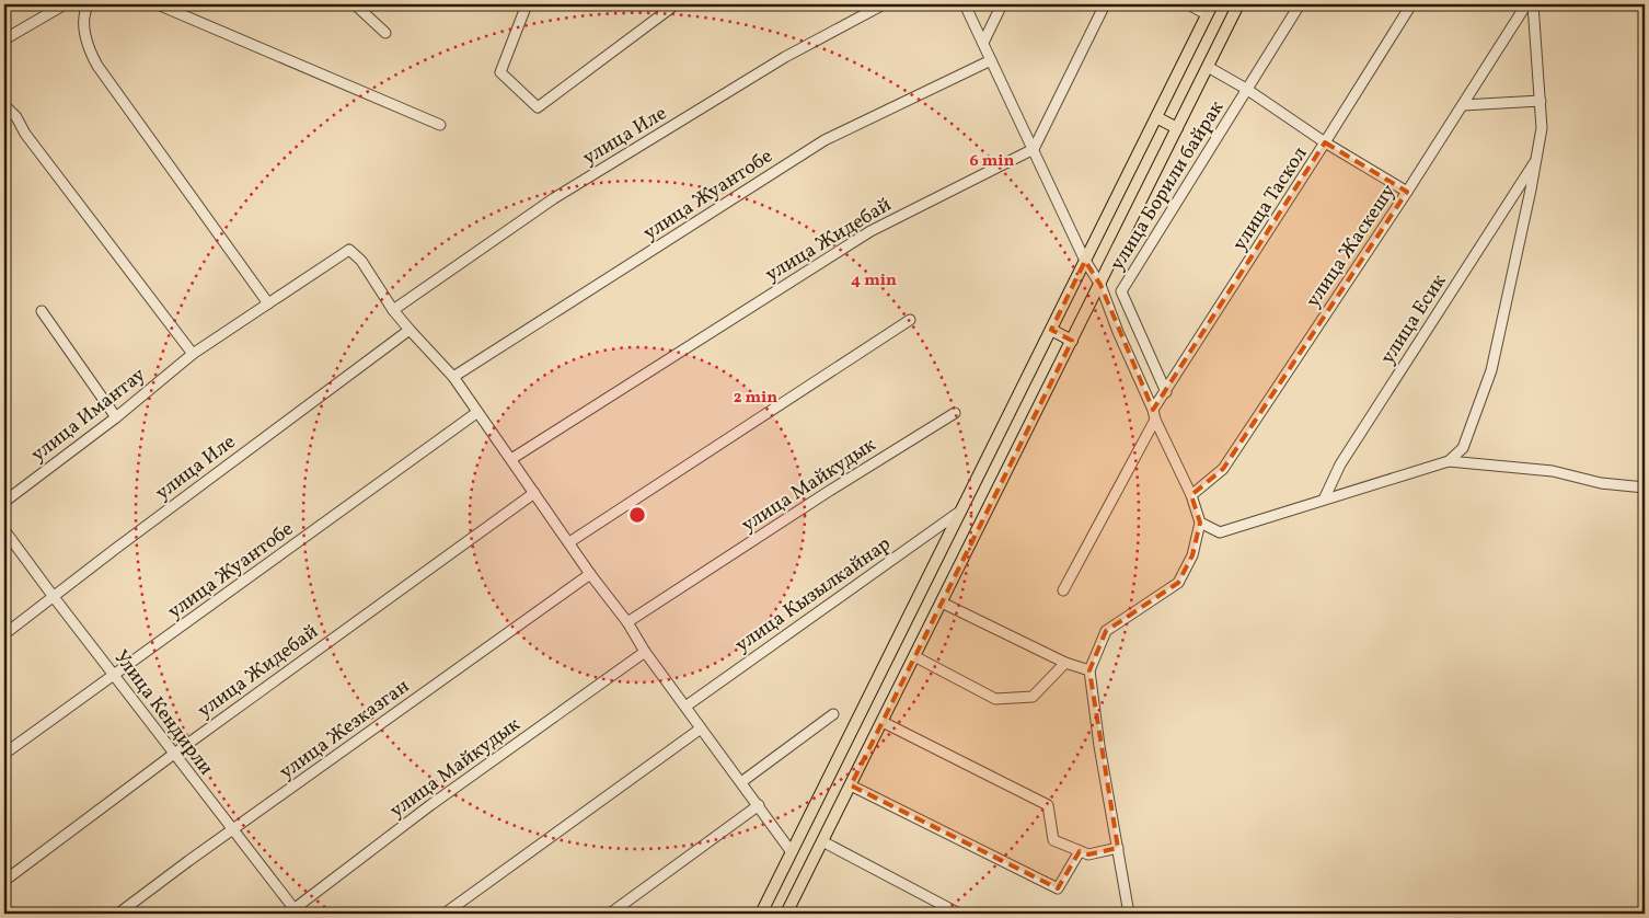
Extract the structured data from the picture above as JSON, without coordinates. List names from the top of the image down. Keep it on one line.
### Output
{"streets":{"street":["улица Иле","улица Борили байрак","улица Жуантобе","улица Таскол","улица Жидебай","улица Жаскешу","улица Есик","улица Имантау","улица Майкудык","улица Кызылкайнар","Улица Кендирли","улица Жезказган"]},"crossings":[["улица Иле","улица Имантау"],["улица Иле","Улица Кендирли"],["улица Борили байрак","улица Таскол"],["улица Жуантобе","Улица Кендирли"],["улица Жидебай","Улица Кендирли"],["улица Майкудык","Улица Кендирли"],["Улица Кендирли","улица Жезказган"]],"rings":["6 min","4 min","2 min"]}
